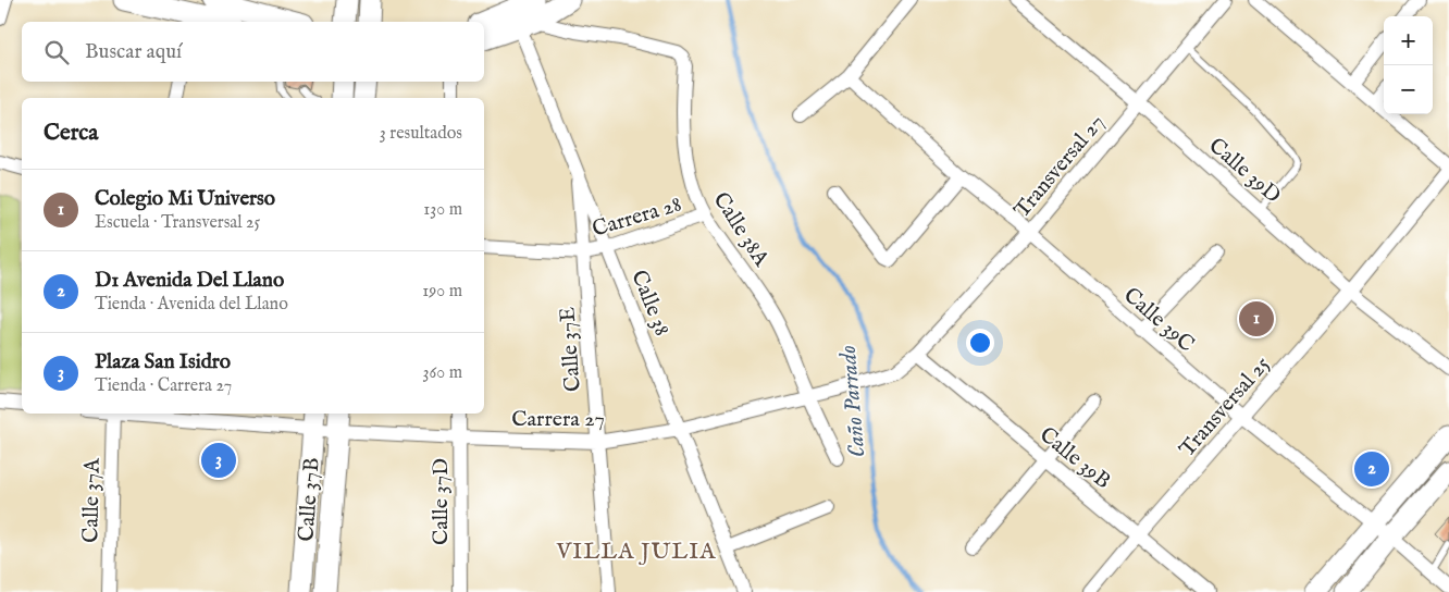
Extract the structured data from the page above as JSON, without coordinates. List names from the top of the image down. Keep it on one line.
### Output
{"streets":{"street":["Transversal 27","Calle 39D","Carrera 28","Calle 38A","Calle 38","Calle 39C","Calle 37E","Transversal 25","Carrera 27","Calle 39B","Calle 37B","Calle 37A","Calle 37D"]},"crossings":[["Transversal 27","Calle 39D"],["Transversal 27","Calle 39C"],["Transversal 27","Carrera 27"],["Transversal 27","Calle 39B"],["Calle 39D","Transversal 25"],["Carrera 28","Calle 38A"],["Carrera 28","Calle 38"],["Carrera 28","Calle 37E"],["Calle 38A","Calle 38"],["Calle 38A","Carrera 27"],["Calle 38","Calle 37E"],["Calle 38","Carrera 27"],["Calle 39C","Transversal 25"],["Calle 37E","Carrera 27"],["Transversal 25","Calle 39B"],["Carrera 27","Calle 39B"],["Carrera 27","Calle 37B"],["Carrera 27","Calle 37D"]],"districts":["VILLA JULIA"],"water":["Caño Parrado"],"page":{"map_buttons":["+","−"],"search":"Buscar aquí","heading":["Cerca","3 resultados"],"list":[{"mark":"1","name":"Colegio Mi Universo","note":"Escuela · Transversal 25","value":"130 m"},{"mark":"2","name":"D1 Avenida Del Llano","note":"Tienda · Avenida del Llano","value":"190 m"},{"mark":"3","name":"Plaza San Isidro","note":"Tienda · Carrera 27","value":"360 m"}],"pins":["1","3","2"]}}
